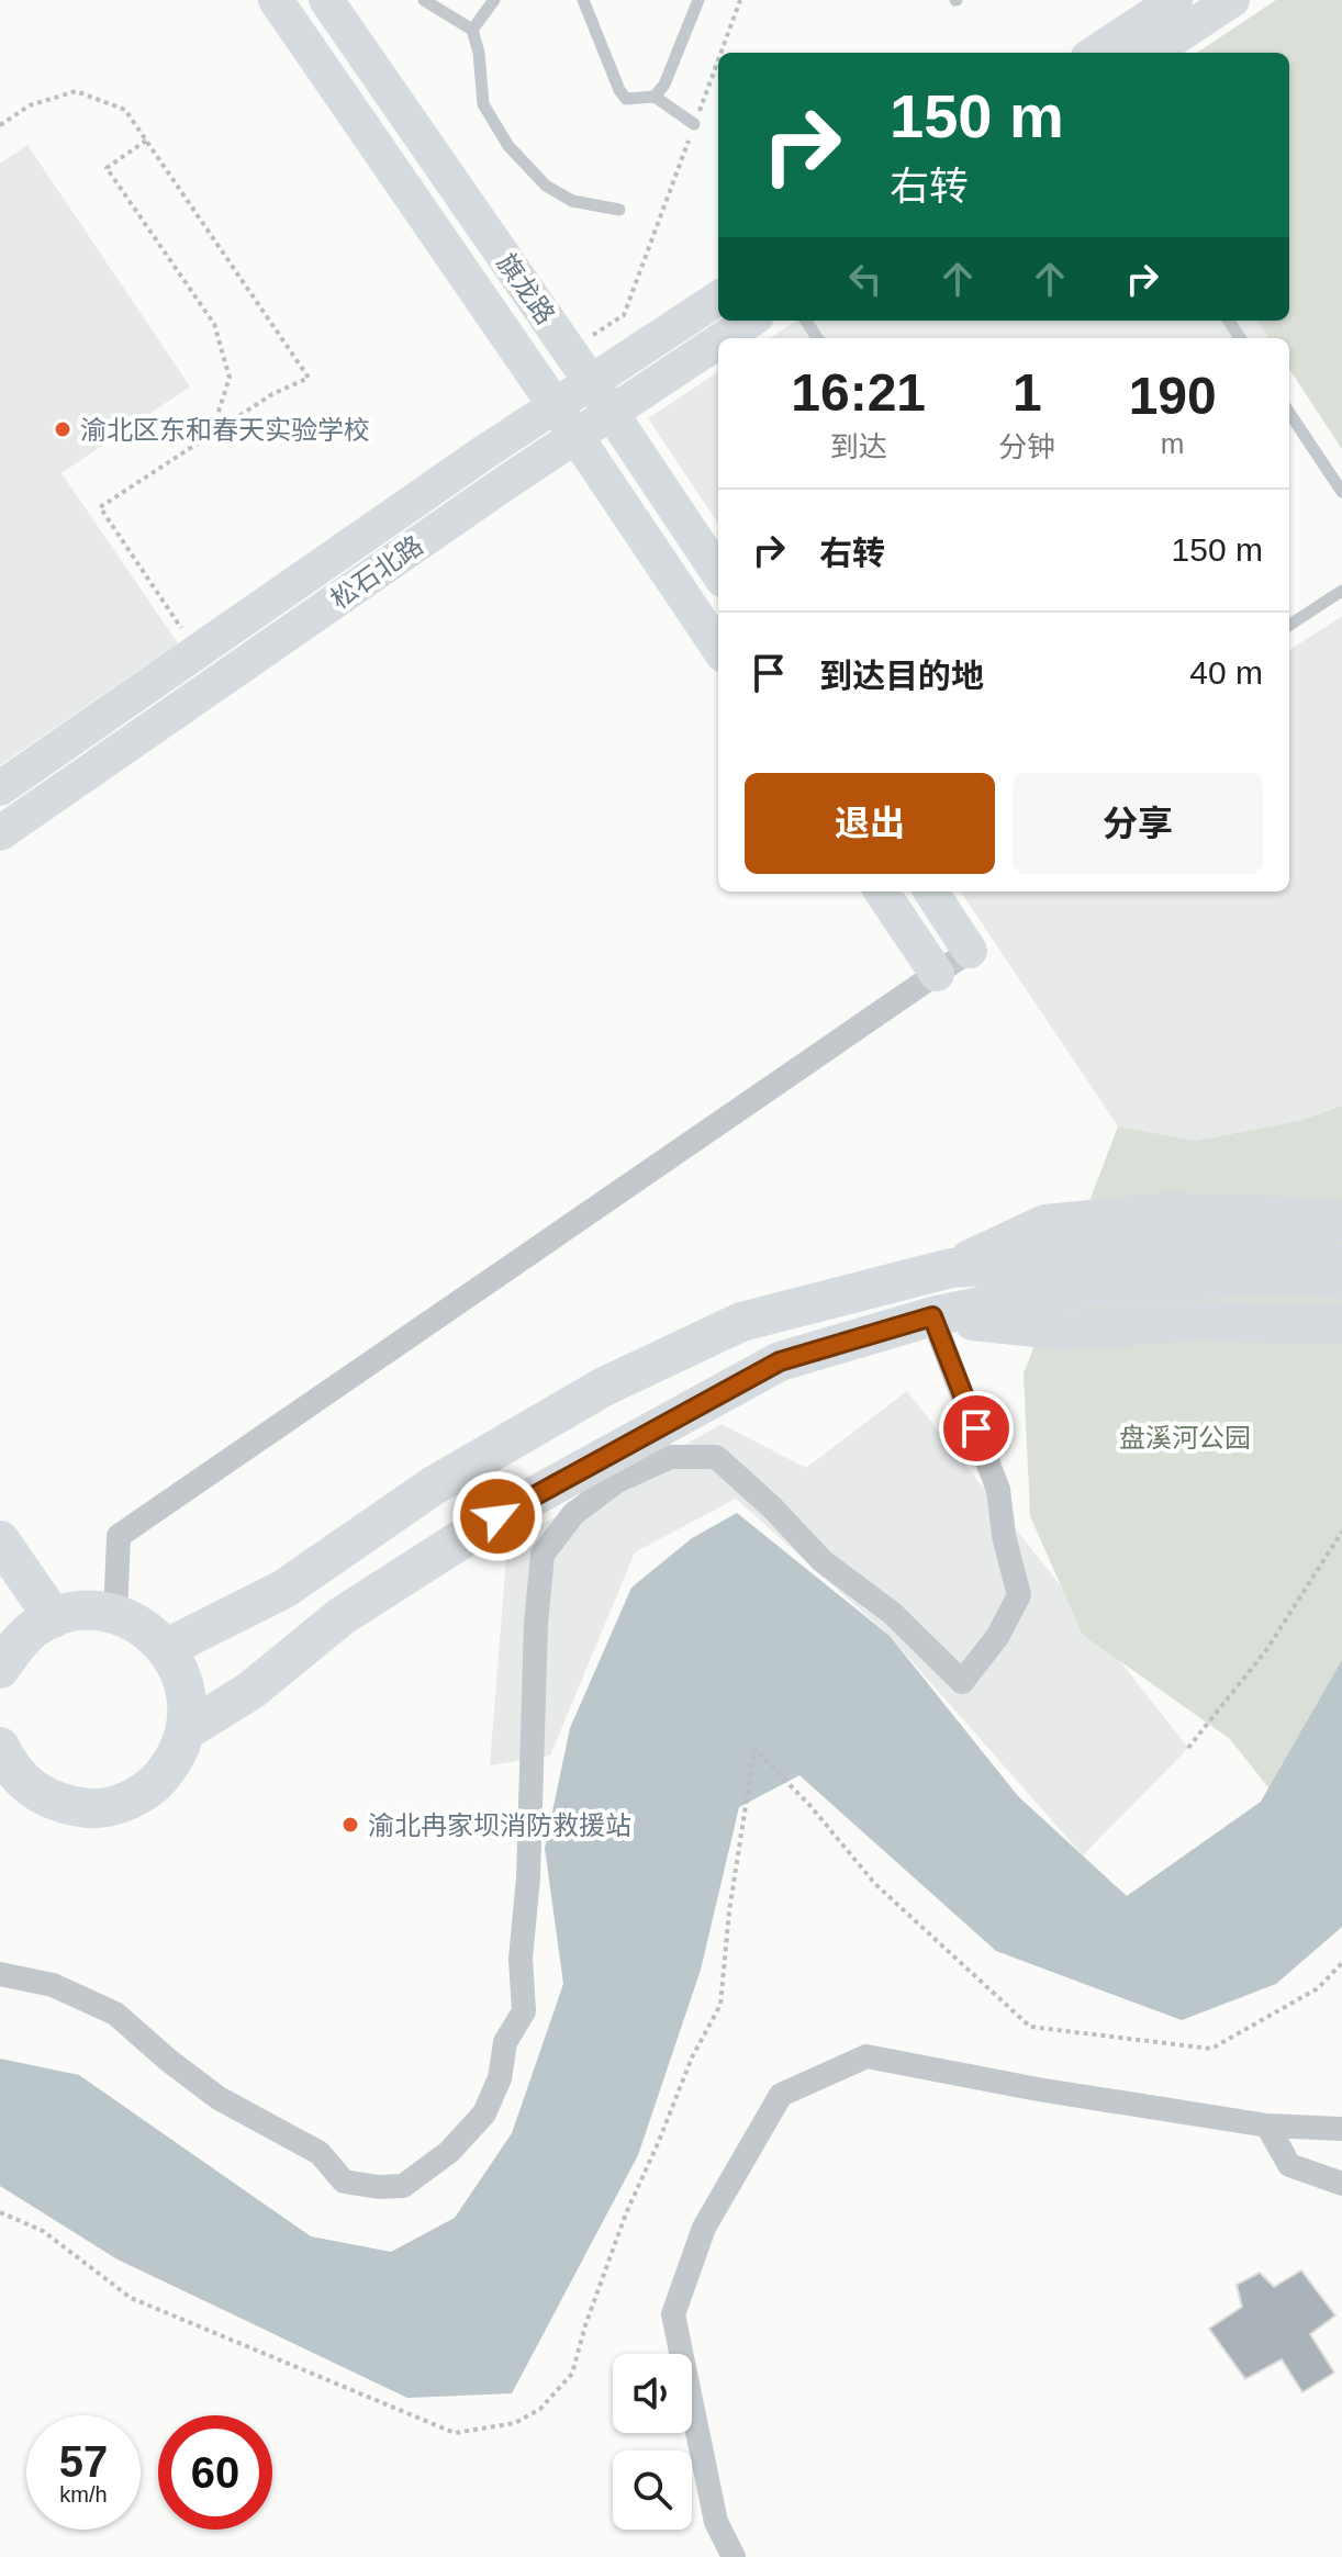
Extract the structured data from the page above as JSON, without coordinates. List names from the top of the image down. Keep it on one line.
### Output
{"streets":{"main road":["旗龙路","松石北路"]},"crossings":[["旗龙路","松石北路"]],"parks":["盘溪河公园"],"places":["渝北区东和春天实验学校","渝北冉家坝消防救援站"],"page":{"turn":["150 m","右转"],"eta":["16:21","到达","1","分钟","190","m"],"list":[{"name":"右转","value":"150 m"},{"name":"到达目的地","value":"40 m"}],"buttons":["退出","分享"],"speed":"57 km/h","limit":"60"}}
